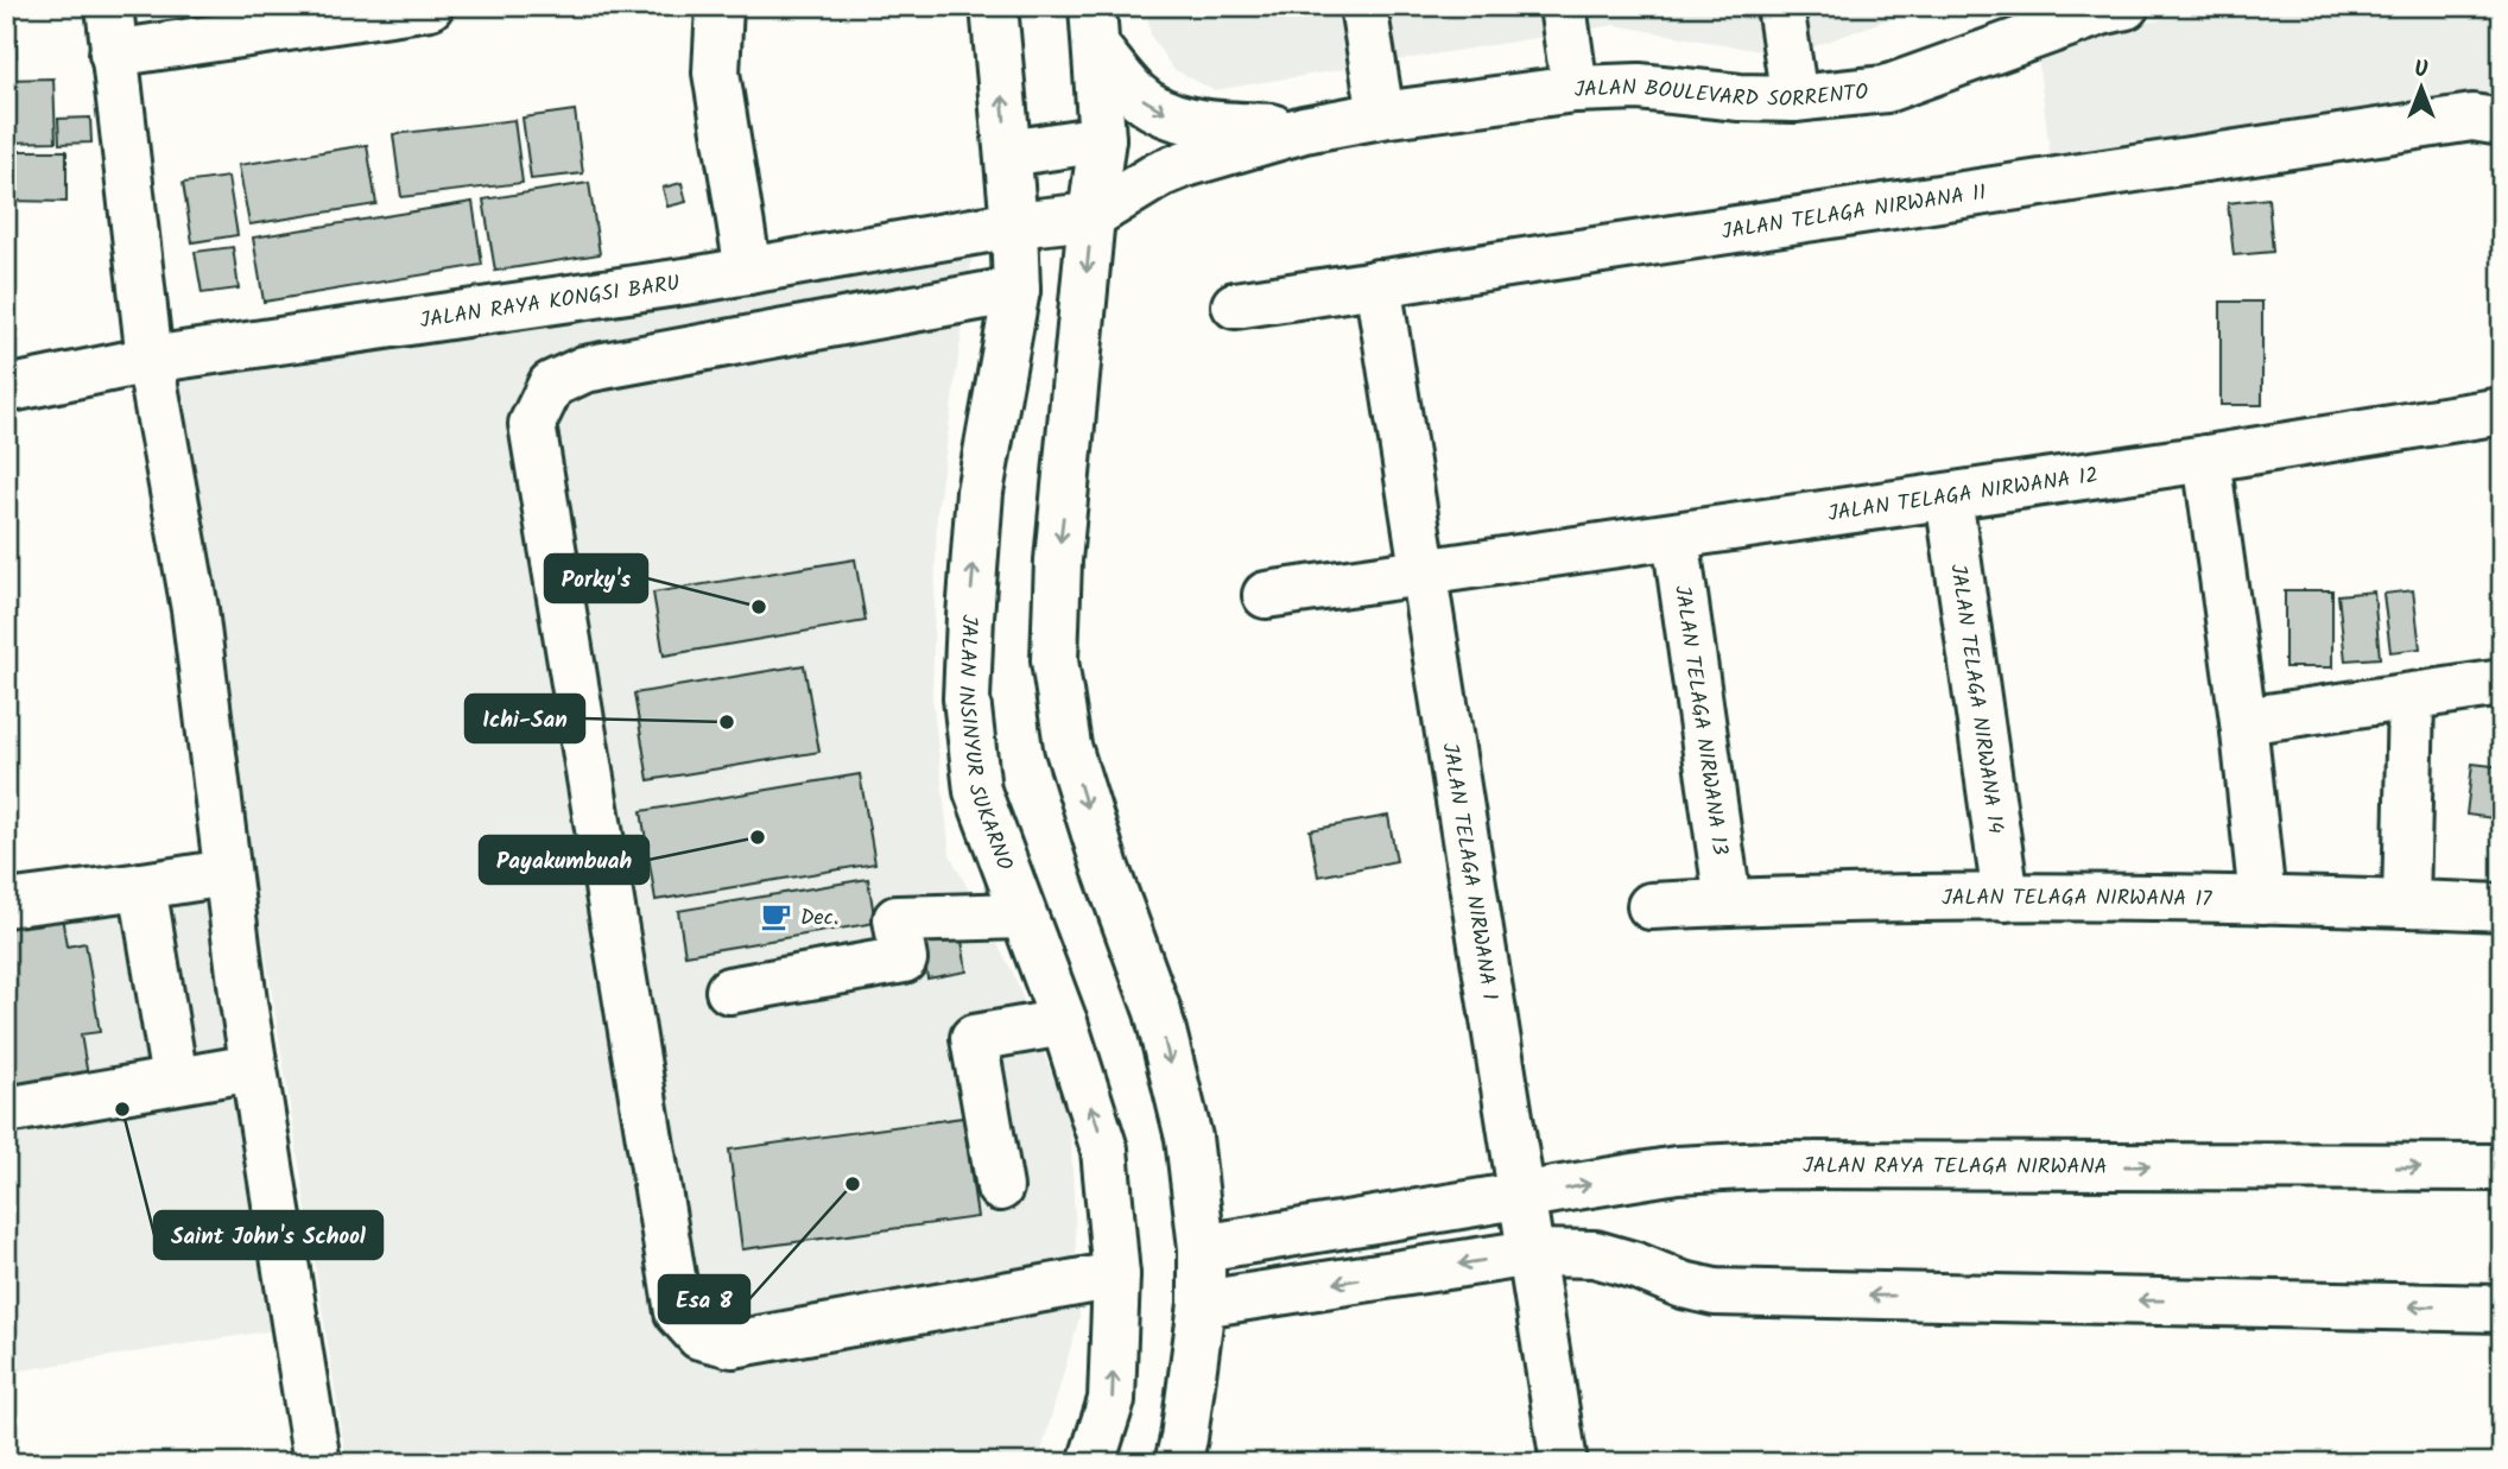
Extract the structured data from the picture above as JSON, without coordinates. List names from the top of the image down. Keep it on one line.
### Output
{"streets":{"street":["JALAN BOULEVARD SORRENTO","JALAN TELAGA NIRWANA 11","JALAN RAYA KONGSI BARU","JALAN TELAGA NIRWANA 12","JALAN TELAGA NIRWANA 14","JALAN TELAGA NIRWANA 13","JALAN INSINYUR SUKARNO","JALAN TELAGA NIRWANA 1","JALAN TELAGA NIRWANA 17","JALAN RAYA TELAGA NIRWANA"]},"crossings":[["JALAN BOULEVARD SORRENTO","JALAN RAYA KONGSI BARU"],["JALAN TELAGA NIRWANA 11","JALAN TELAGA NIRWANA 1"],["JALAN RAYA KONGSI BARU","JALAN INSINYUR SUKARNO"],["JALAN TELAGA NIRWANA 12","JALAN TELAGA NIRWANA 14"],["JALAN TELAGA NIRWANA 12","JALAN TELAGA NIRWANA 13"],["JALAN TELAGA NIRWANA 12","JALAN TELAGA NIRWANA 1"],["JALAN TELAGA NIRWANA 14","JALAN TELAGA NIRWANA 17"],["JALAN TELAGA NIRWANA 13","JALAN TELAGA NIRWANA 17"],["JALAN TELAGA NIRWANA 1","JALAN RAYA TELAGA NIRWANA"]],"places":{"other":["Porky's","Ichi-San","Payakumbuah","Saint John's School","Esa 8"],"cafe":["Dec."]},"north":"top"}
